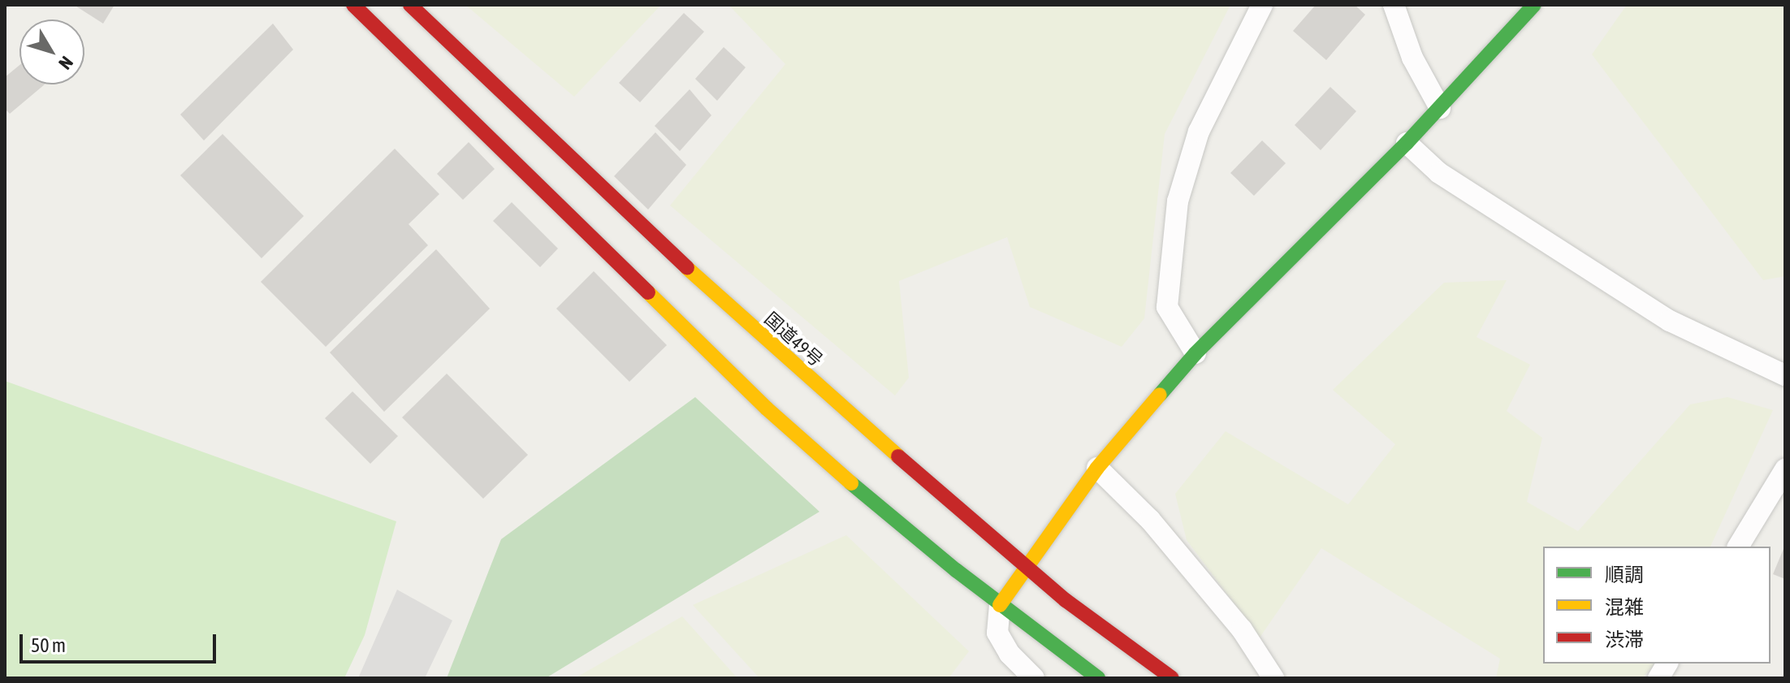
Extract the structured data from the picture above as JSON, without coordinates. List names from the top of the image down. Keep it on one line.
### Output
{"streets":{"main road":["国道49号"]},"legend":["順調","混雑","渋滞"],"scale_bar":"50 m","north":"bottom right"}
